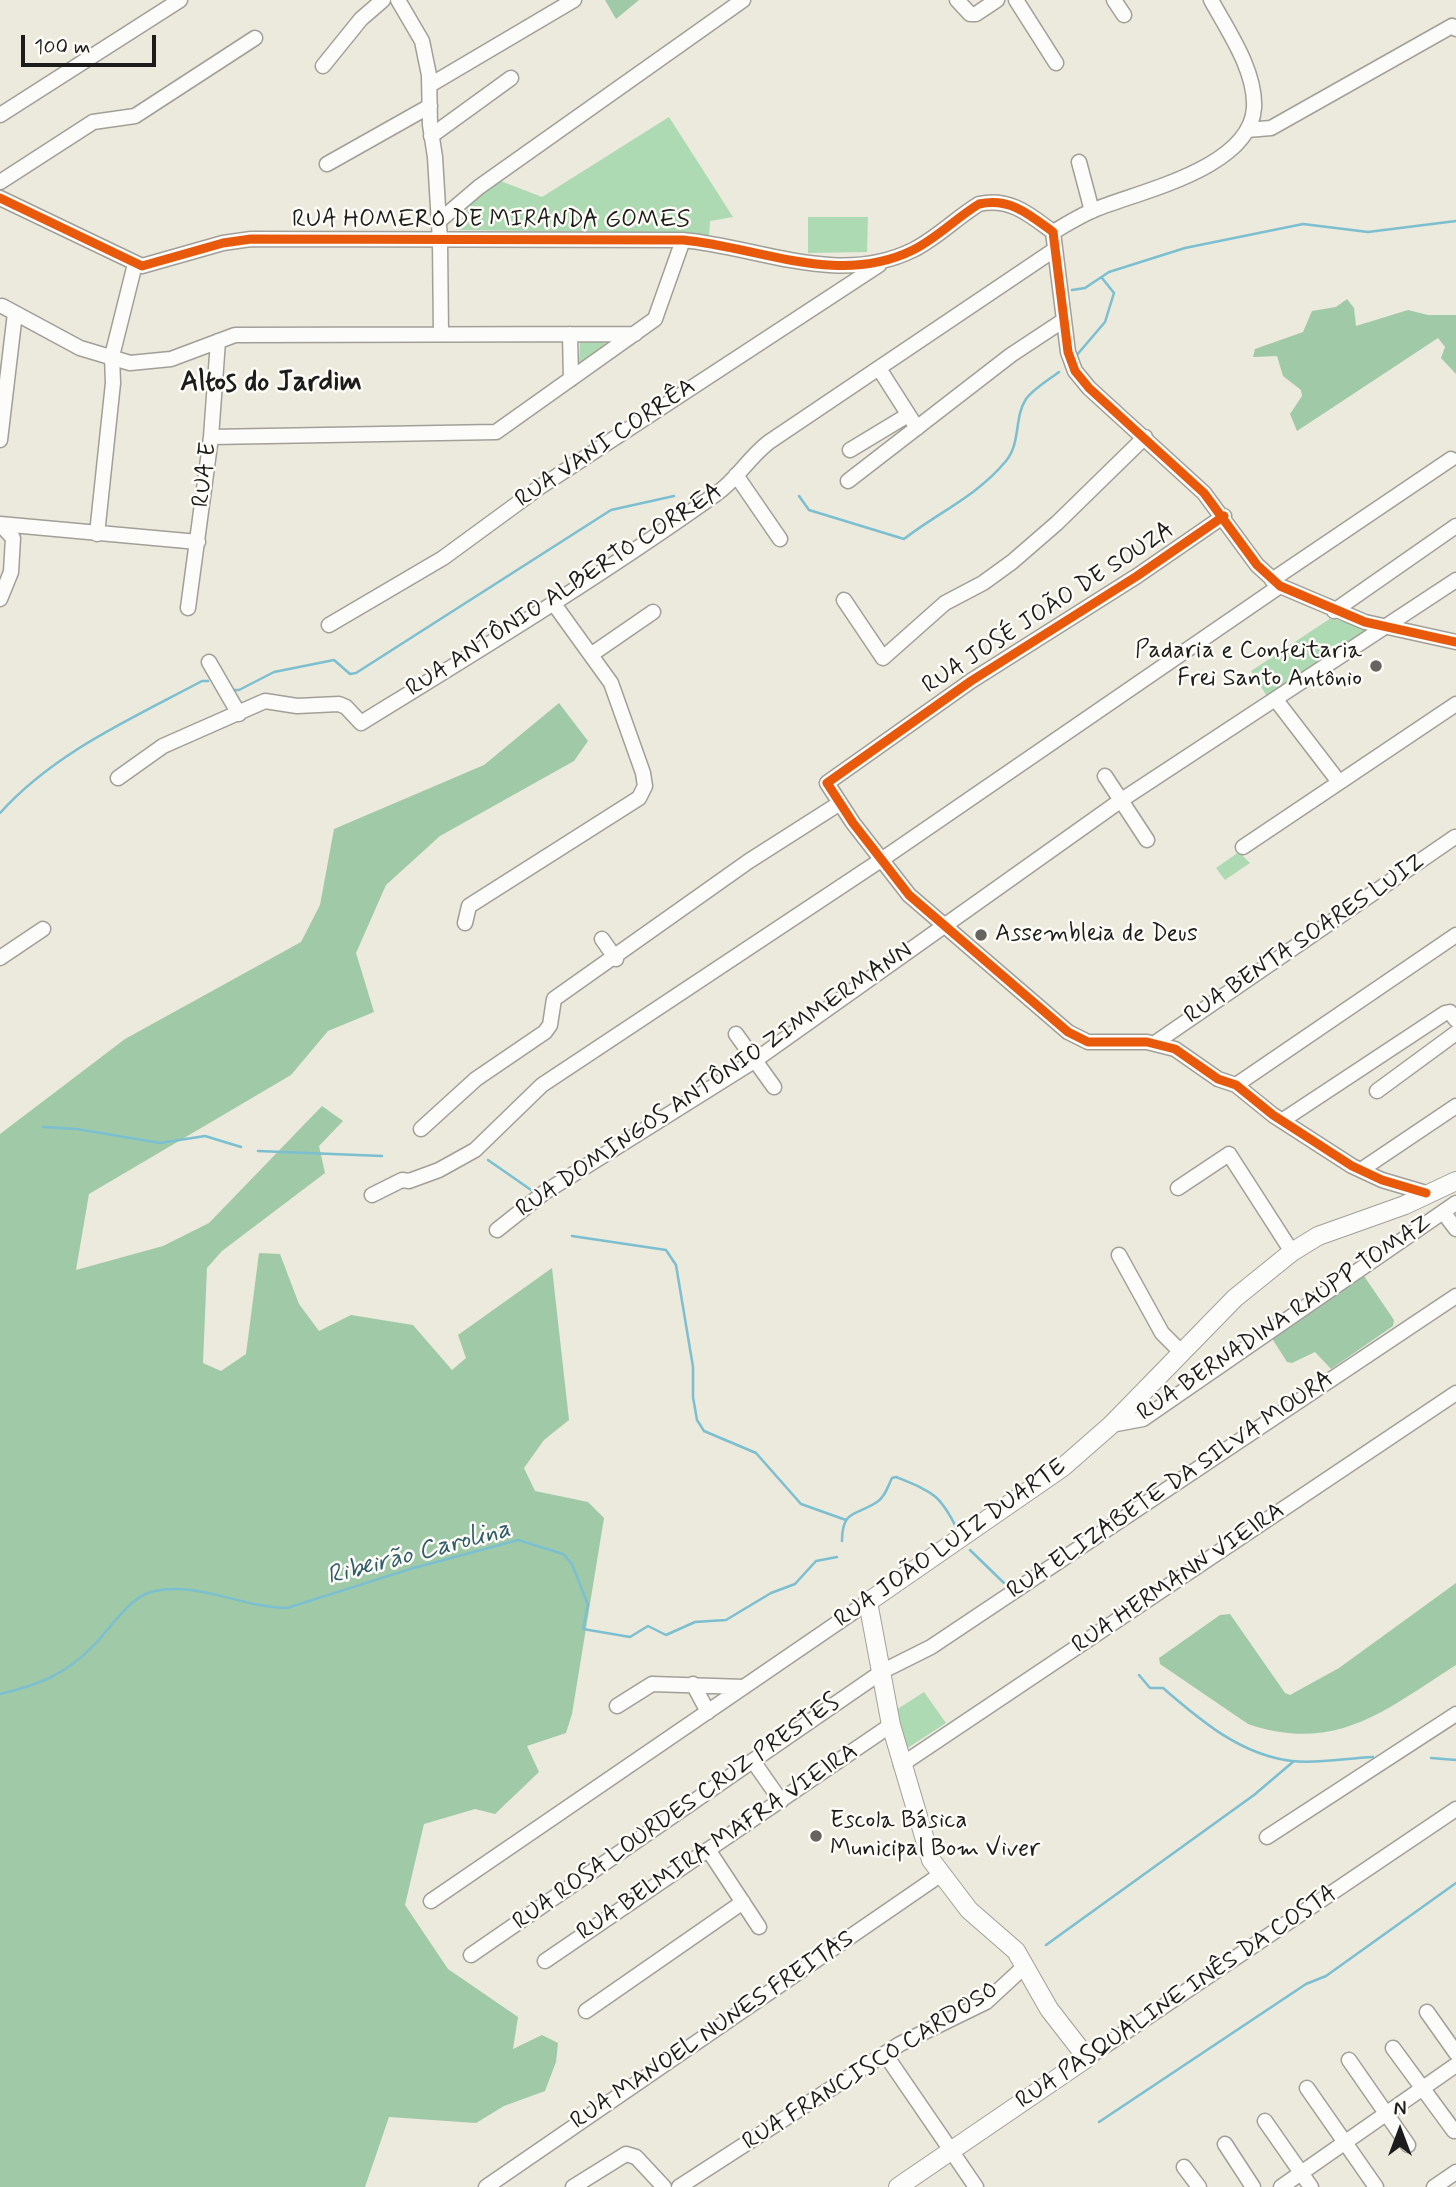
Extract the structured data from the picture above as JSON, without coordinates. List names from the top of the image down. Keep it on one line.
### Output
{"streets":{"main road":["RUA JOÃO LUIZ DUARTE","RUA PASQUALINE INÊS DA COSTA"],"street":["RUA HOMERO DE MIRANDA GOMES","RUA VANI CORRÊA","RUA E","RUA ANTÔNIO ALBERTO CORREA","RUA JOSÉ JOÃO DE SOUZA","RUA BENTA SOARES LUIZ","RUA DOMINGOS ANTÔNIO ZIMMERMANN","RUA BERNADINA RAUPP TOMAZ","RUA ELIZABETE DA SILVA MOURA","RUA HERMANN VIEIRA","RUA ROSA LOURDES CRUZ PRESTES","RUA BELMIRA MAFRA VIEIRA","RUA MANOEL NUNES FREITAS","RUA FRANCISCO CARDOSO"]},"crossings":[["RUA HOMERO DE MIRANDA GOMES","RUA VANI CORRÊA"],["RUA BERNADINA RAUPP TOMAZ","RUA JOÃO LUIZ DUARTE"],["RUA ELIZABETE DA SILVA MOURA","RUA ROSA LOURDES CRUZ PRESTES"]],"districts":["Altos do Jardim"],"water":["Ribeirão Carolina"],"places":["Padaria e Confeitaria Frei Santo Antônio","Assembleia de Deus","Escola Básica Municipal Bom Viver"],"scale_bar":"100 m","north":"top"}
